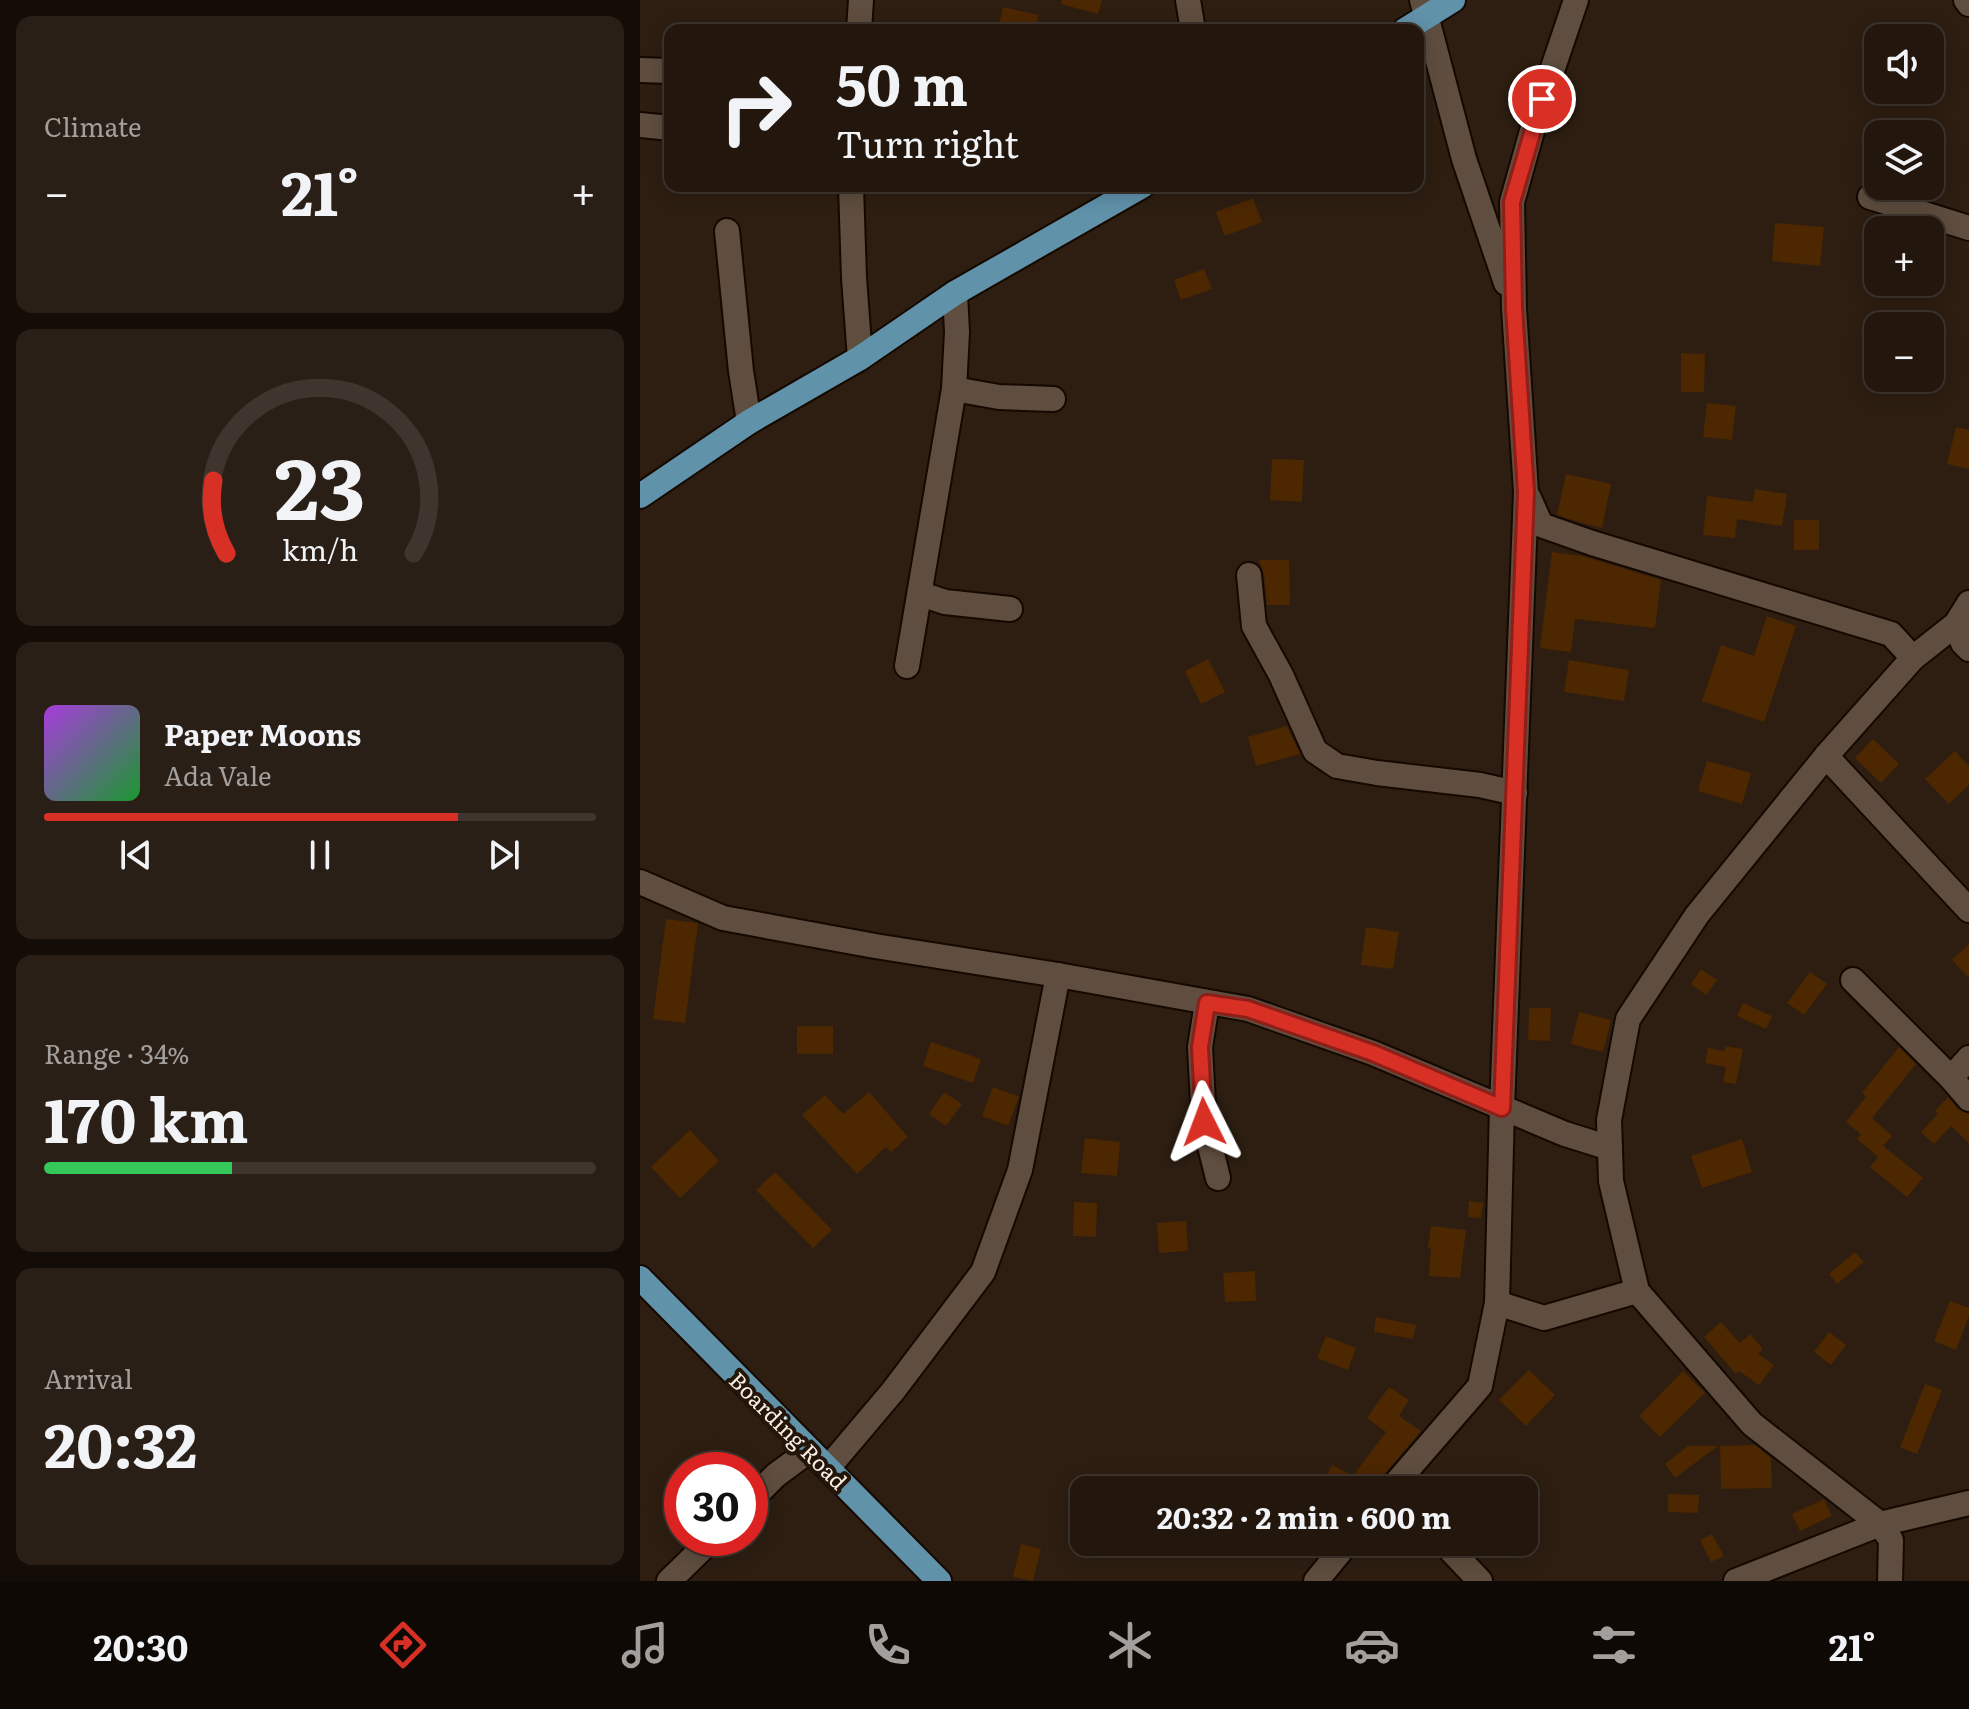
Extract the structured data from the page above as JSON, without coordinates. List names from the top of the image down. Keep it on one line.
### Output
{"streets":{"main road":["Boarding Road"]},"page":{"tile":["Climate",["Range · 34%","170 km"],["Arrival","20:32"]],"map_buttons":["+","−"],"turn":["50 m","Turn right"],"heat":["−","21°","+"],"song":["Paper Moons","Ada Vale"],"limit":"30","trip":"20:32 · 2 min · 600 m","tabs":["20:30","21°"],"gauge":["23","km/h"]}}
